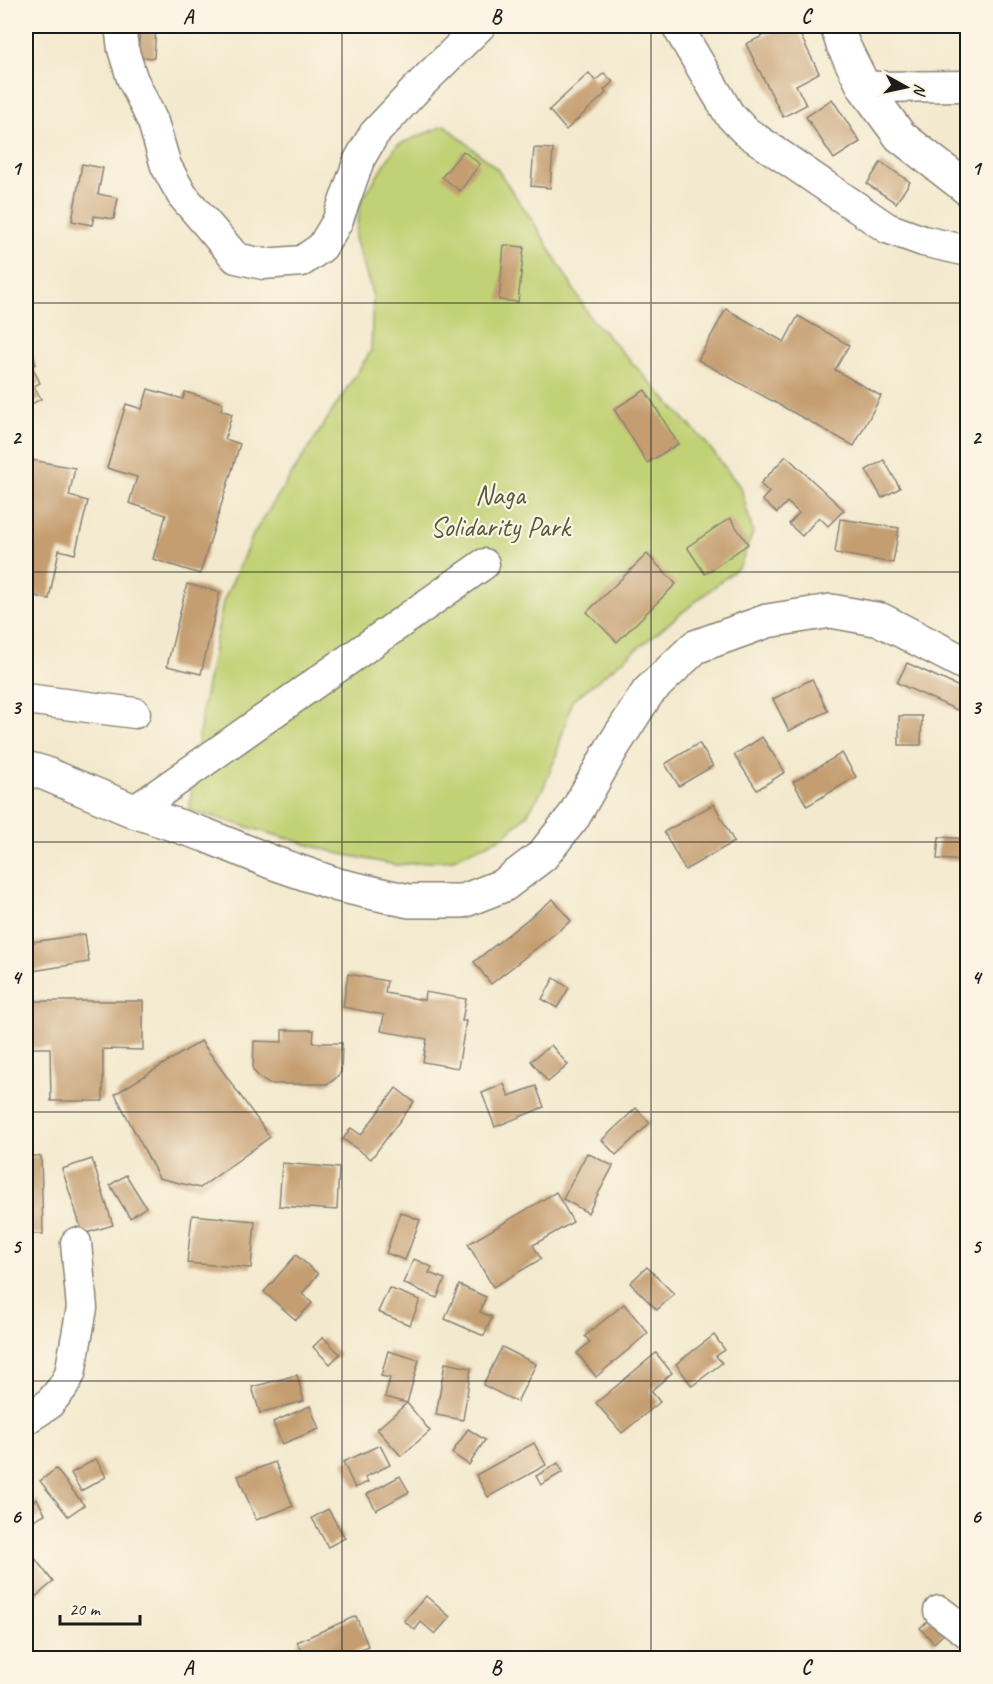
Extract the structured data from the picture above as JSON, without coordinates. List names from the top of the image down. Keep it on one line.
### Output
{"parks":["Naga Solidarity Park"],"scale_bar":"20 m","north":"right","grid":{"columns":["A","B","C"],"rows":["1","2","3","4","5","6"]}}
